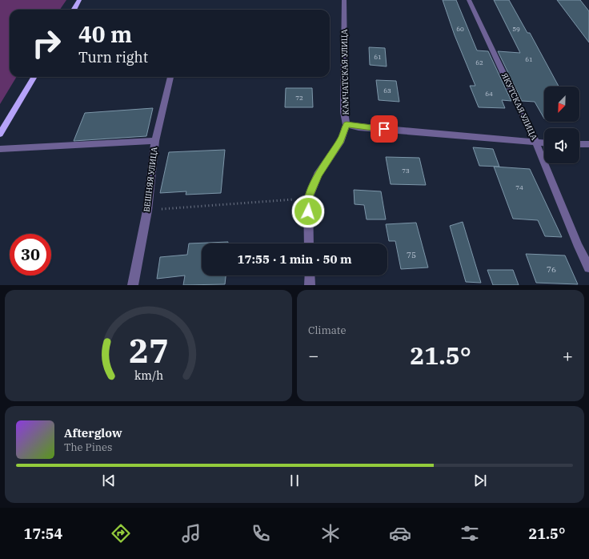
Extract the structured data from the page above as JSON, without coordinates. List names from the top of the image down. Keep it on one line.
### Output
{"streets":{"street":["КАМЧАТСКАЯ УЛИЦА","ЯКУТСКАЯ УЛИЦА","ВЕШНЯЯ УЛИЦА"]},"house_numbers":["60","59","61","61","62","63","64","72","73","74","75","76"],"north":"bottom left","page":{"turn":["40 m","Turn right"],"limit":"30","trip":"17:55 · 1 min · 50 m","tile":"Climate","heat":["−","21.5°","+"],"song":["Afterglow","The Pines"],"tabs":["17:54","21.5°"],"gauge":["27","km/h"]}}
